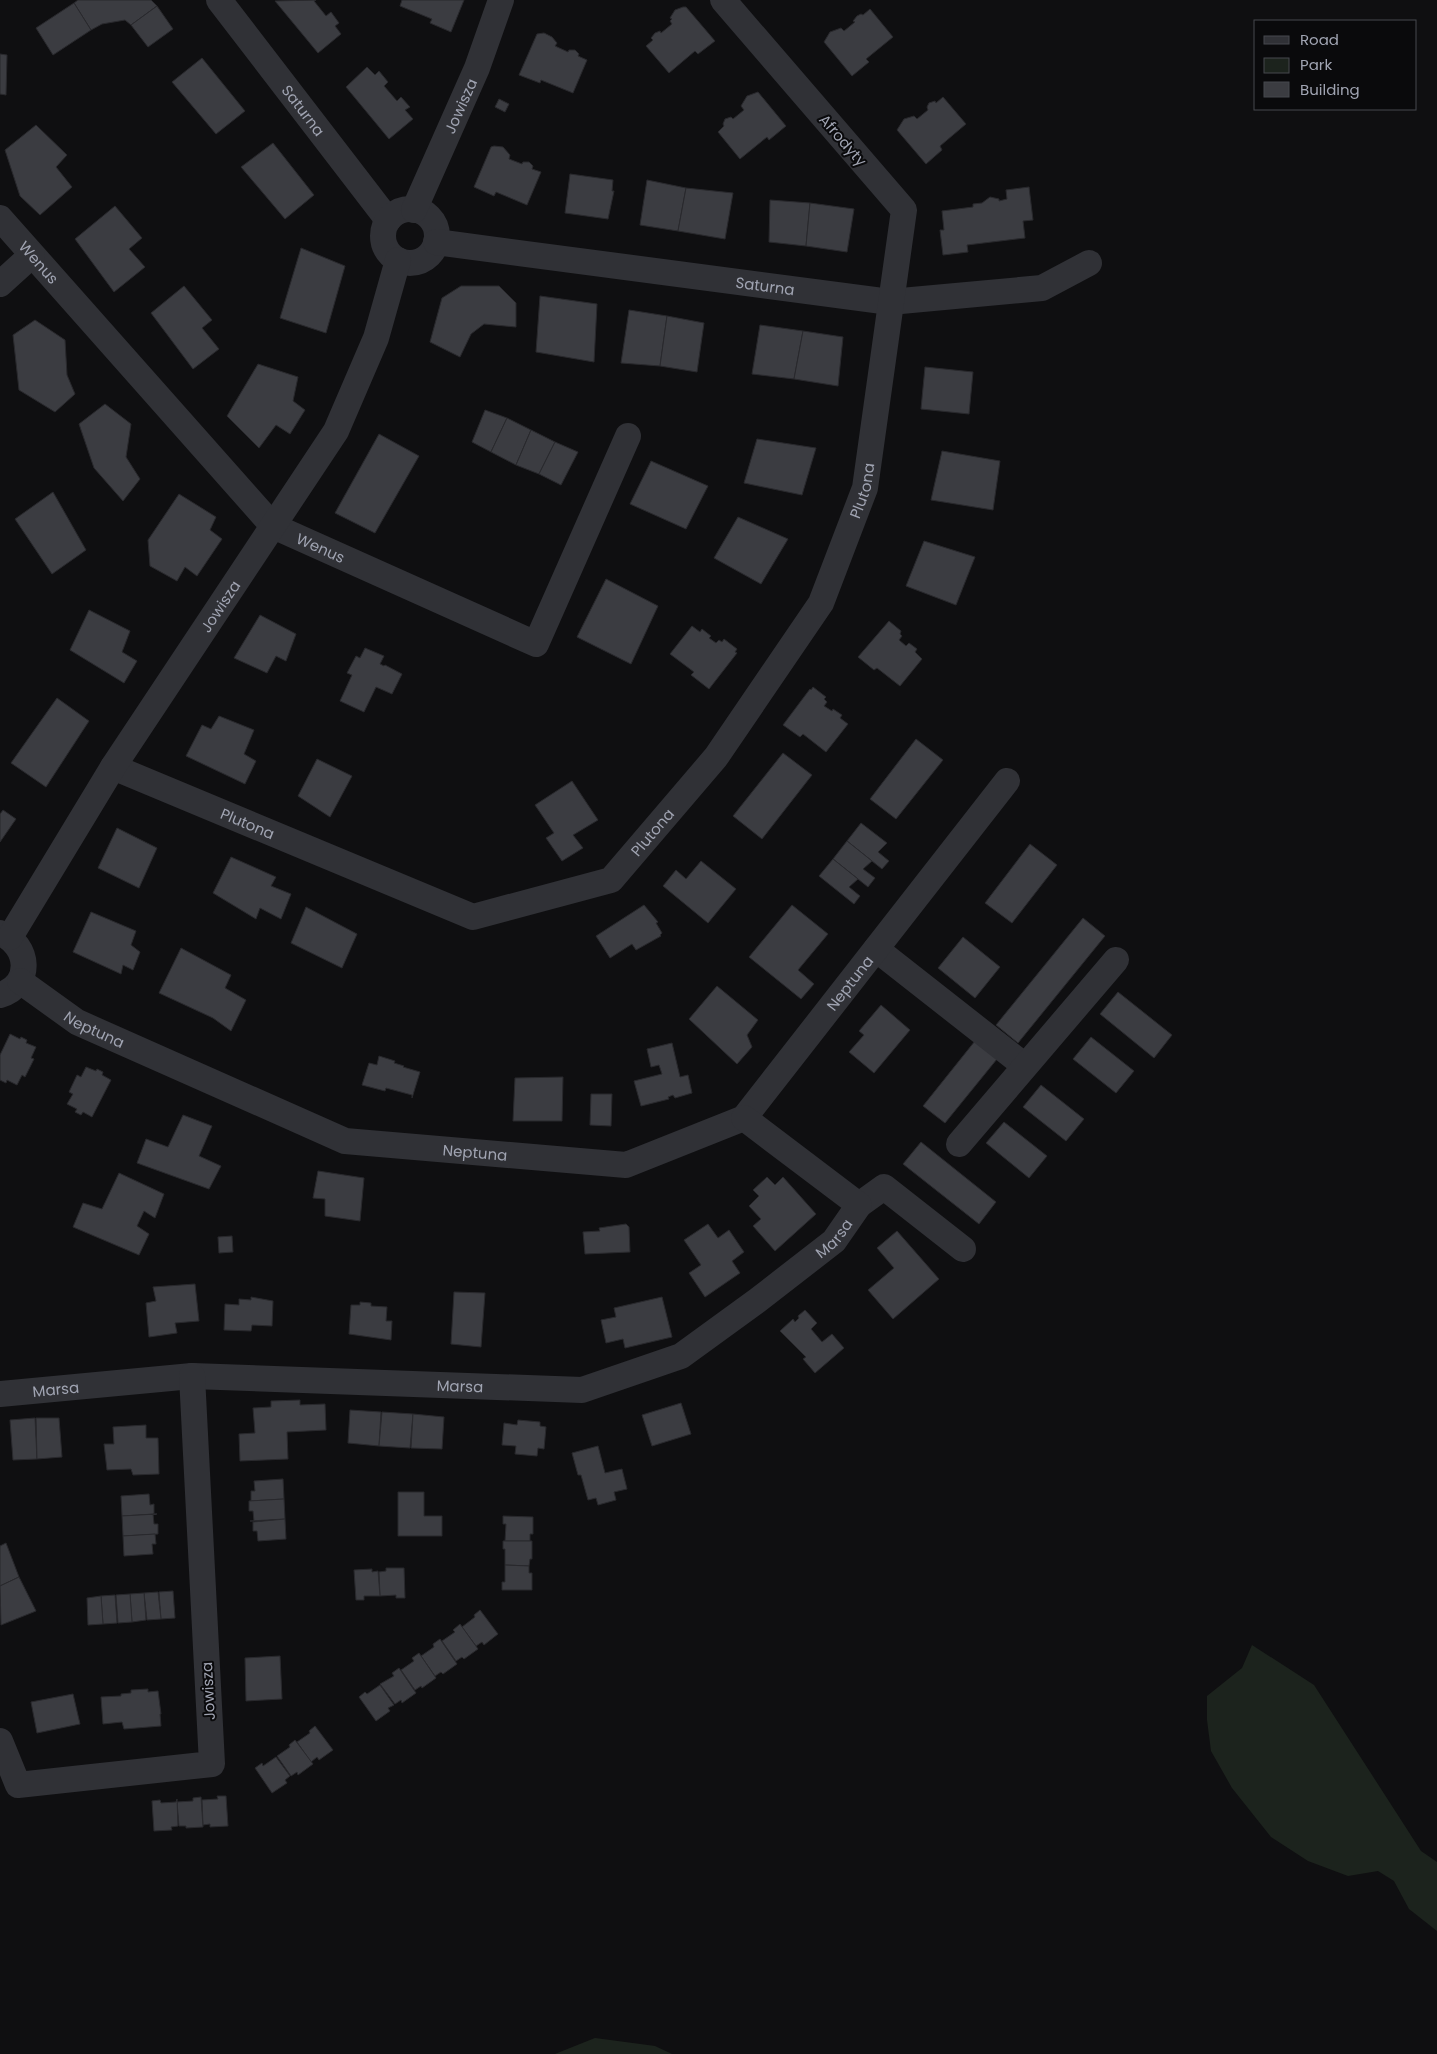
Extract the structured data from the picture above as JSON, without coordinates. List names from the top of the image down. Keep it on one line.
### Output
{"streets":{"street":["Jowisza","Saturna","Afrodyty","Wenus","Plutona","Neptuna","Marsa"]},"crossings":[["Jowisza","Saturna"],["Jowisza","Wenus"],["Jowisza","Plutona"],["Jowisza","Neptuna"],["Jowisza","Marsa"],["Saturna","Afrodyty"],["Saturna","Plutona"],["Afrodyty","Plutona"],["Neptuna","Marsa"]],"legend":["Road","Park","Building"]}
